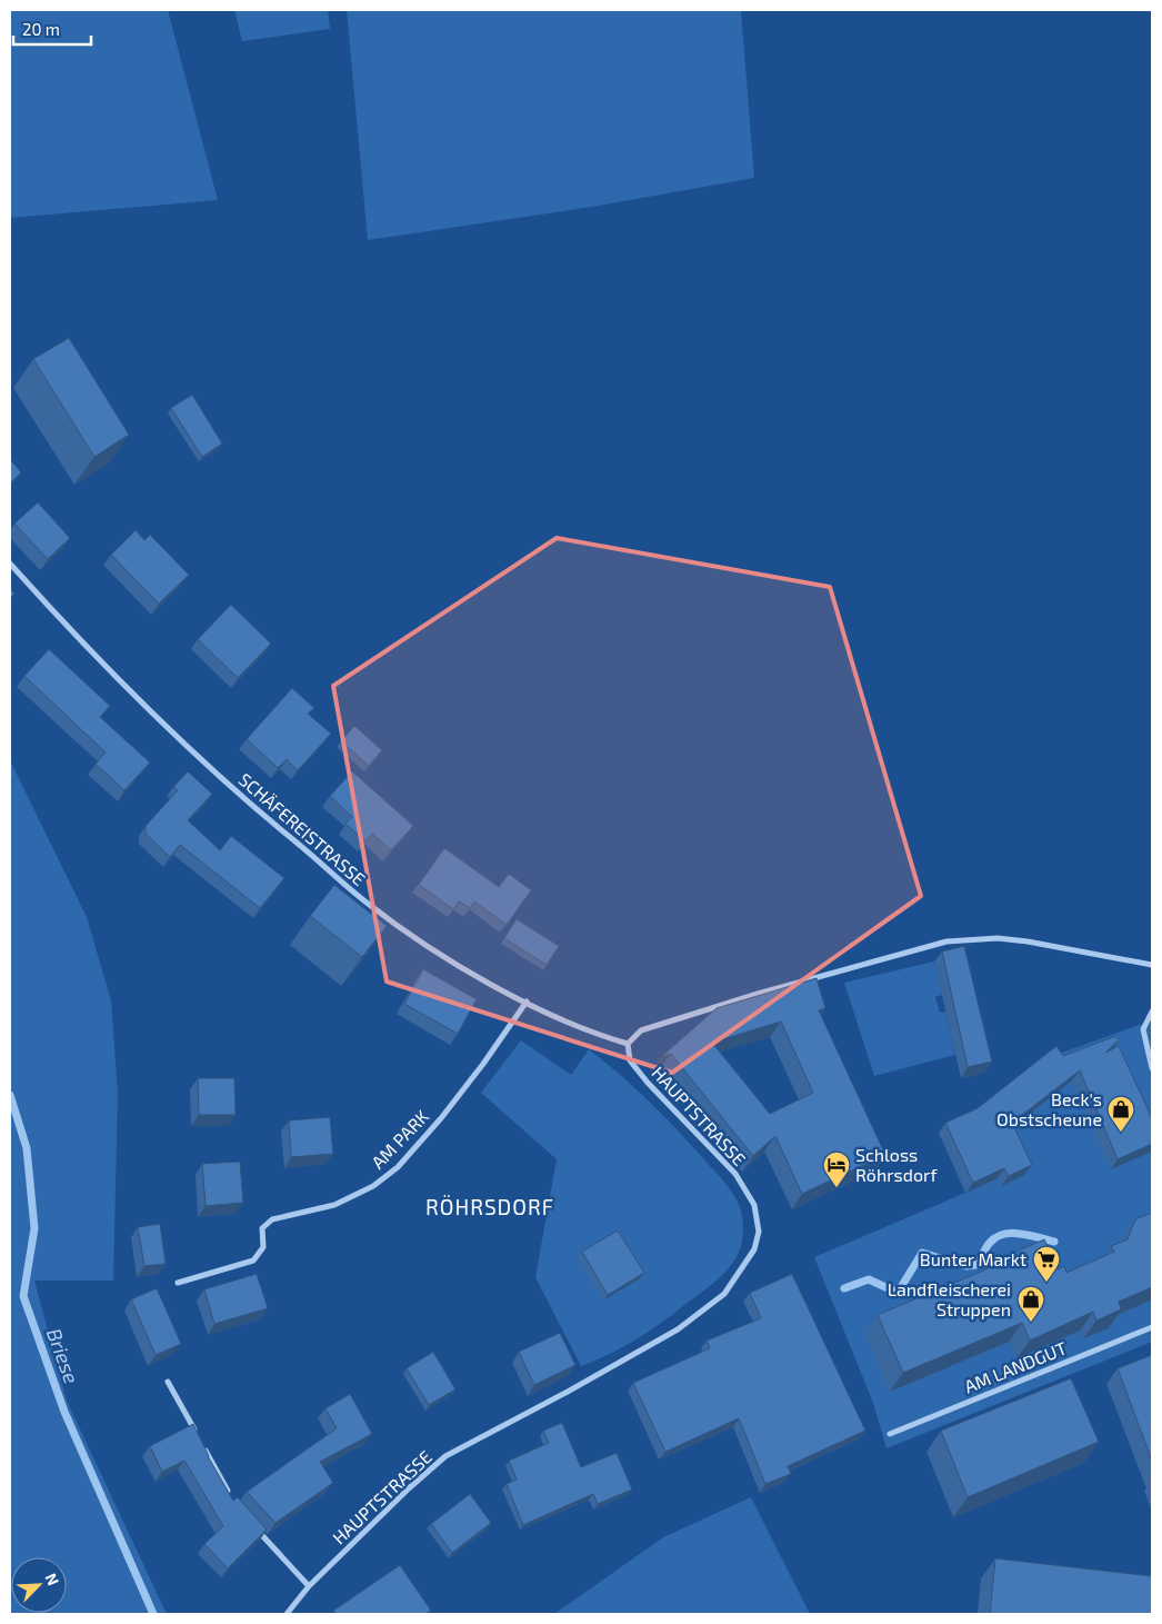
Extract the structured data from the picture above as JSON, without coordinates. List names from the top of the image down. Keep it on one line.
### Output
{"streets":{"street":["SCHÄFEREISTRASSE","HAUPTSTRASSE","AM PARK","AM LANDGUT"]},"crossings":[["SCHÄFEREISTRASSE","HAUPTSTRASSE"],["SCHÄFEREISTRASSE","AM PARK"]],"districts":["RÖHRSDORF"],"water":["Briese"],"places":{"shop":["Beck's Obstscheune","Landfleischerei Struppen"],"hotel":["Schloss Röhrsdorf"],"supermarket":["Bunter Markt"]},"scale_bar":"20 m","north":"top right"}
